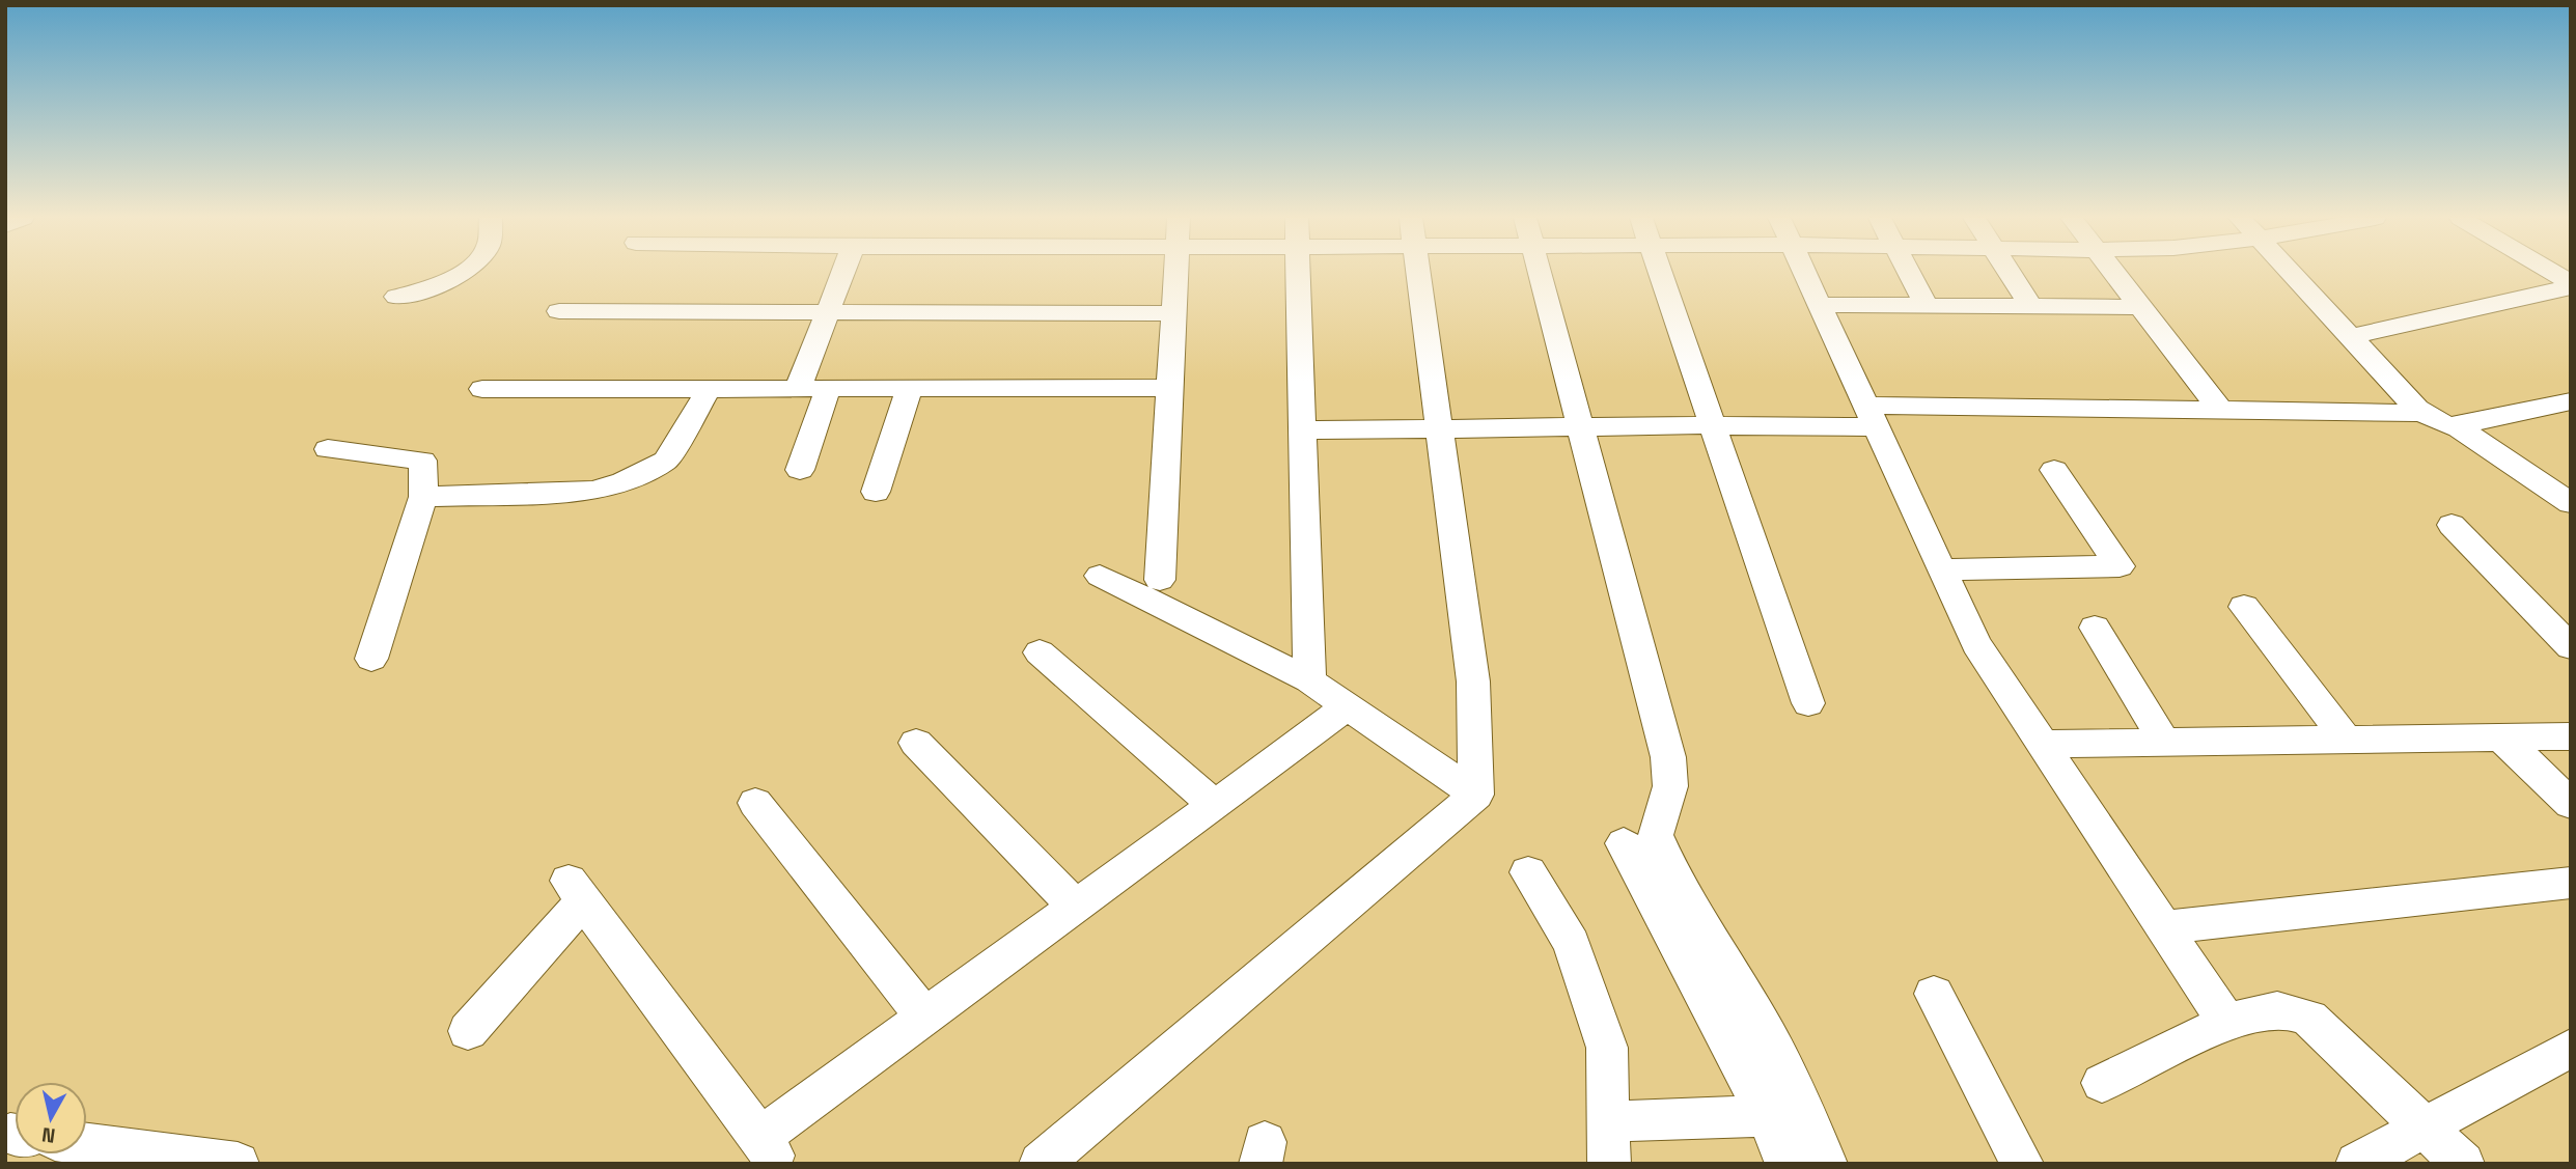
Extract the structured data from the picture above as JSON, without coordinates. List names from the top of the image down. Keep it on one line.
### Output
{"north":"bottom"}
